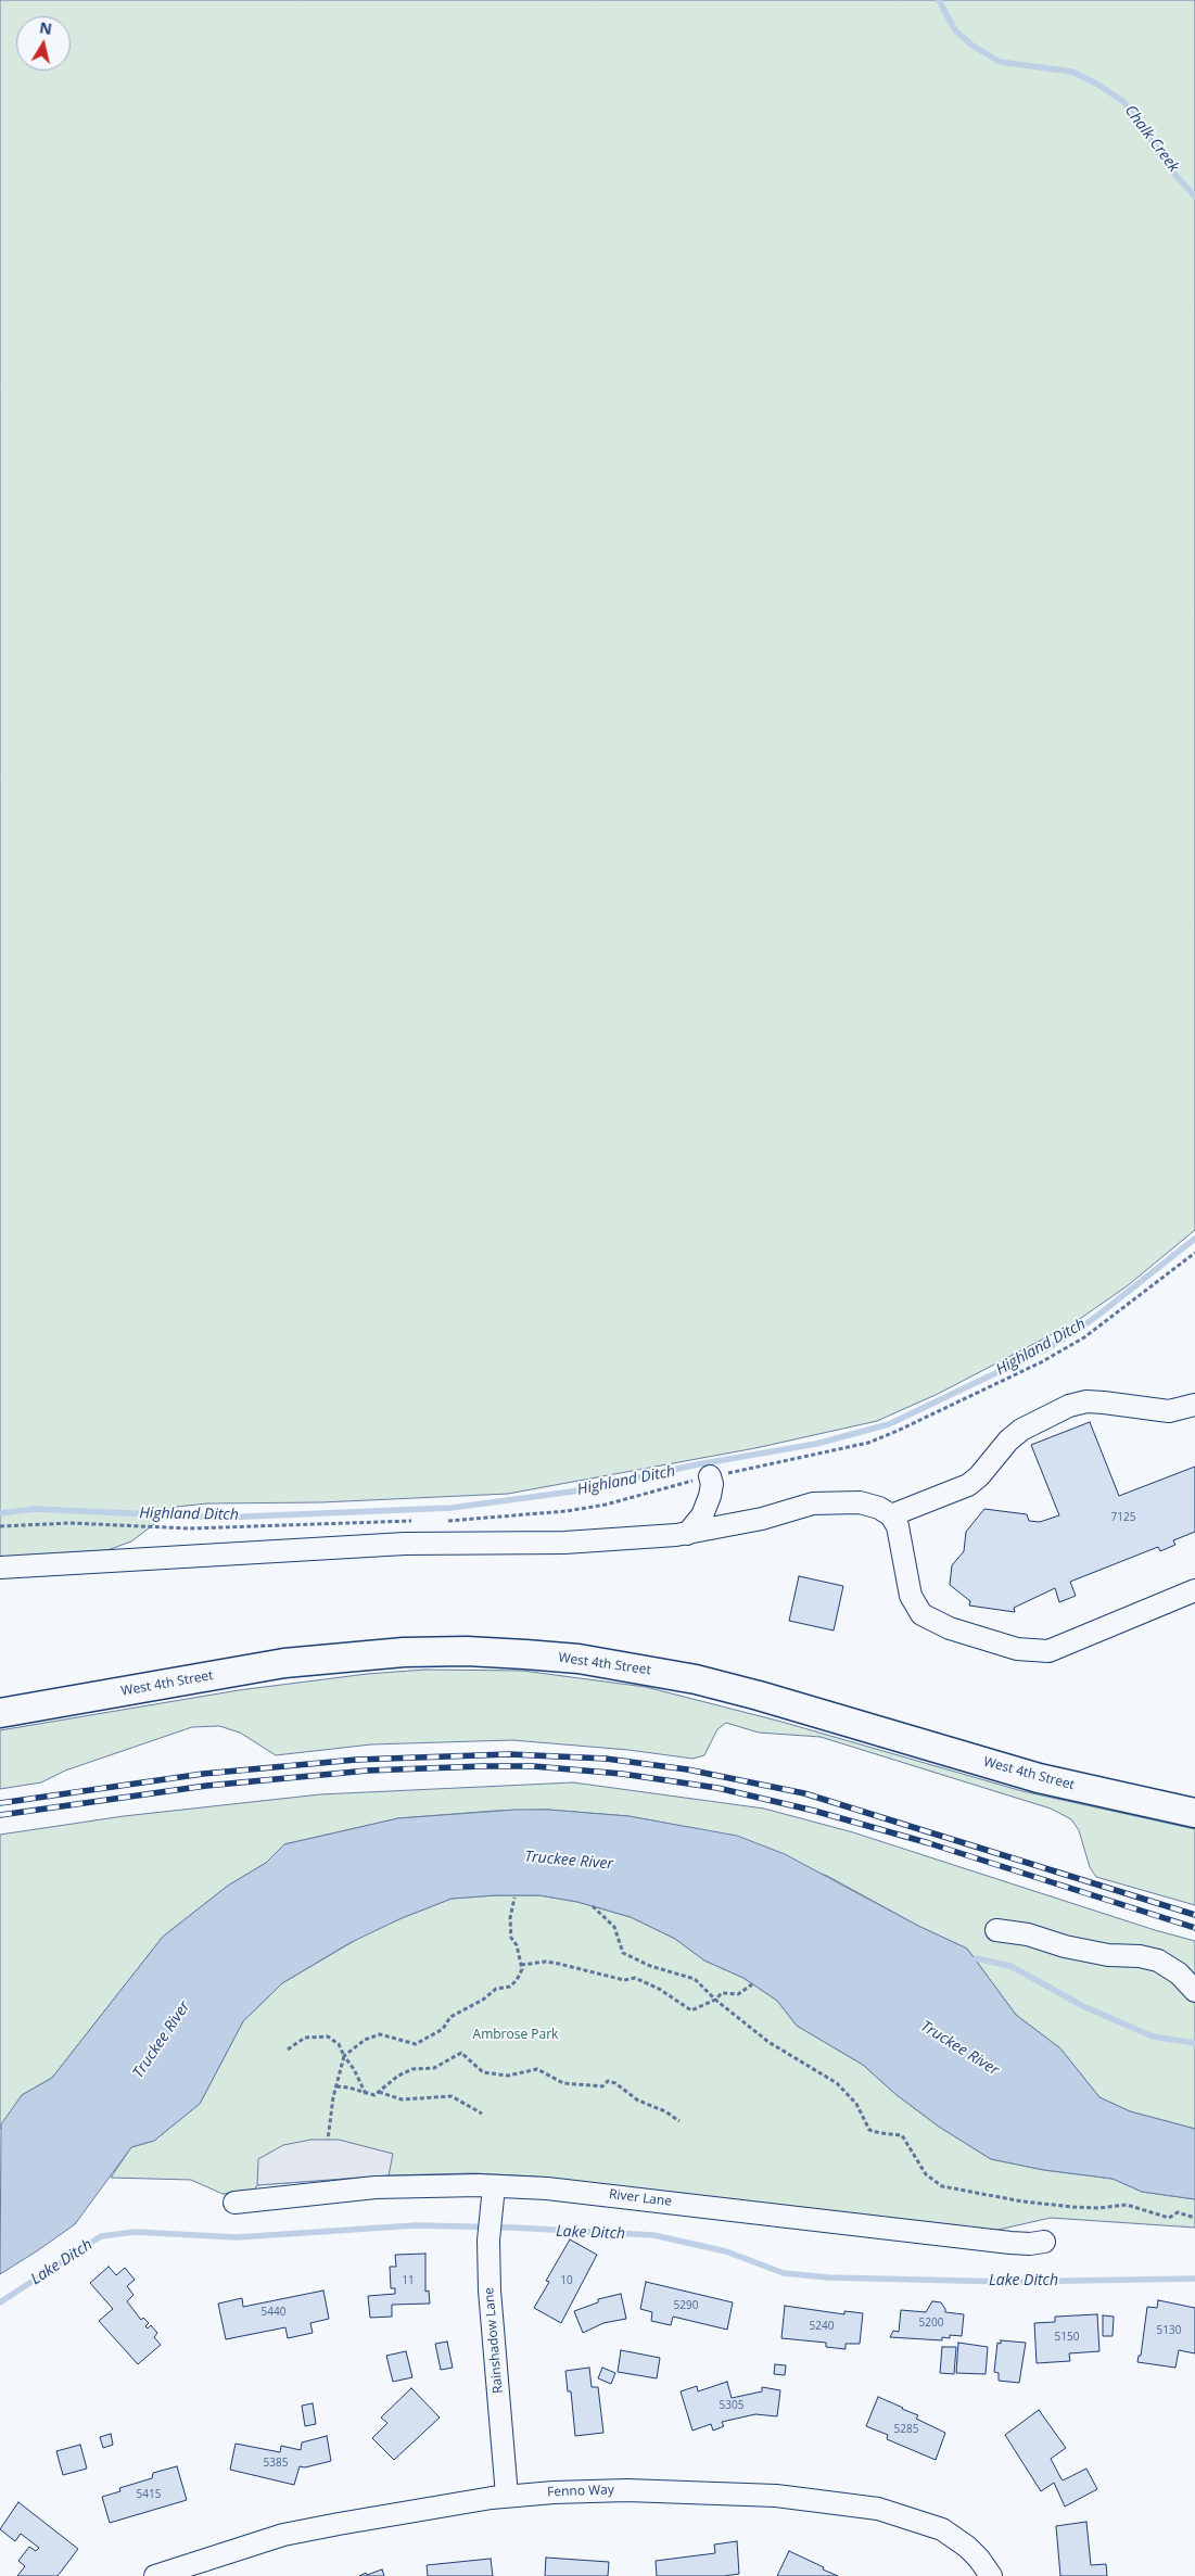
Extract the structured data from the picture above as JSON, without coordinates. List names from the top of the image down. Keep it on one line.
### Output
{"streets":{"main road":["West 4th Street"],"street":["River Lane","Rainshadow Lane","Fenno Way"]},"crossings":[["River Lane","Rainshadow Lane"],["Rainshadow Lane","Fenno Way"]],"water":["Chalk Creek","Highland Ditch","Truckee River","Lake Ditch"],"parks":["Ambrose Park"],"house_numbers":["7125","11","10","5290","5440","5200","5240","5130","5150","5305","5285","5385","5415"],"north":"top"}
